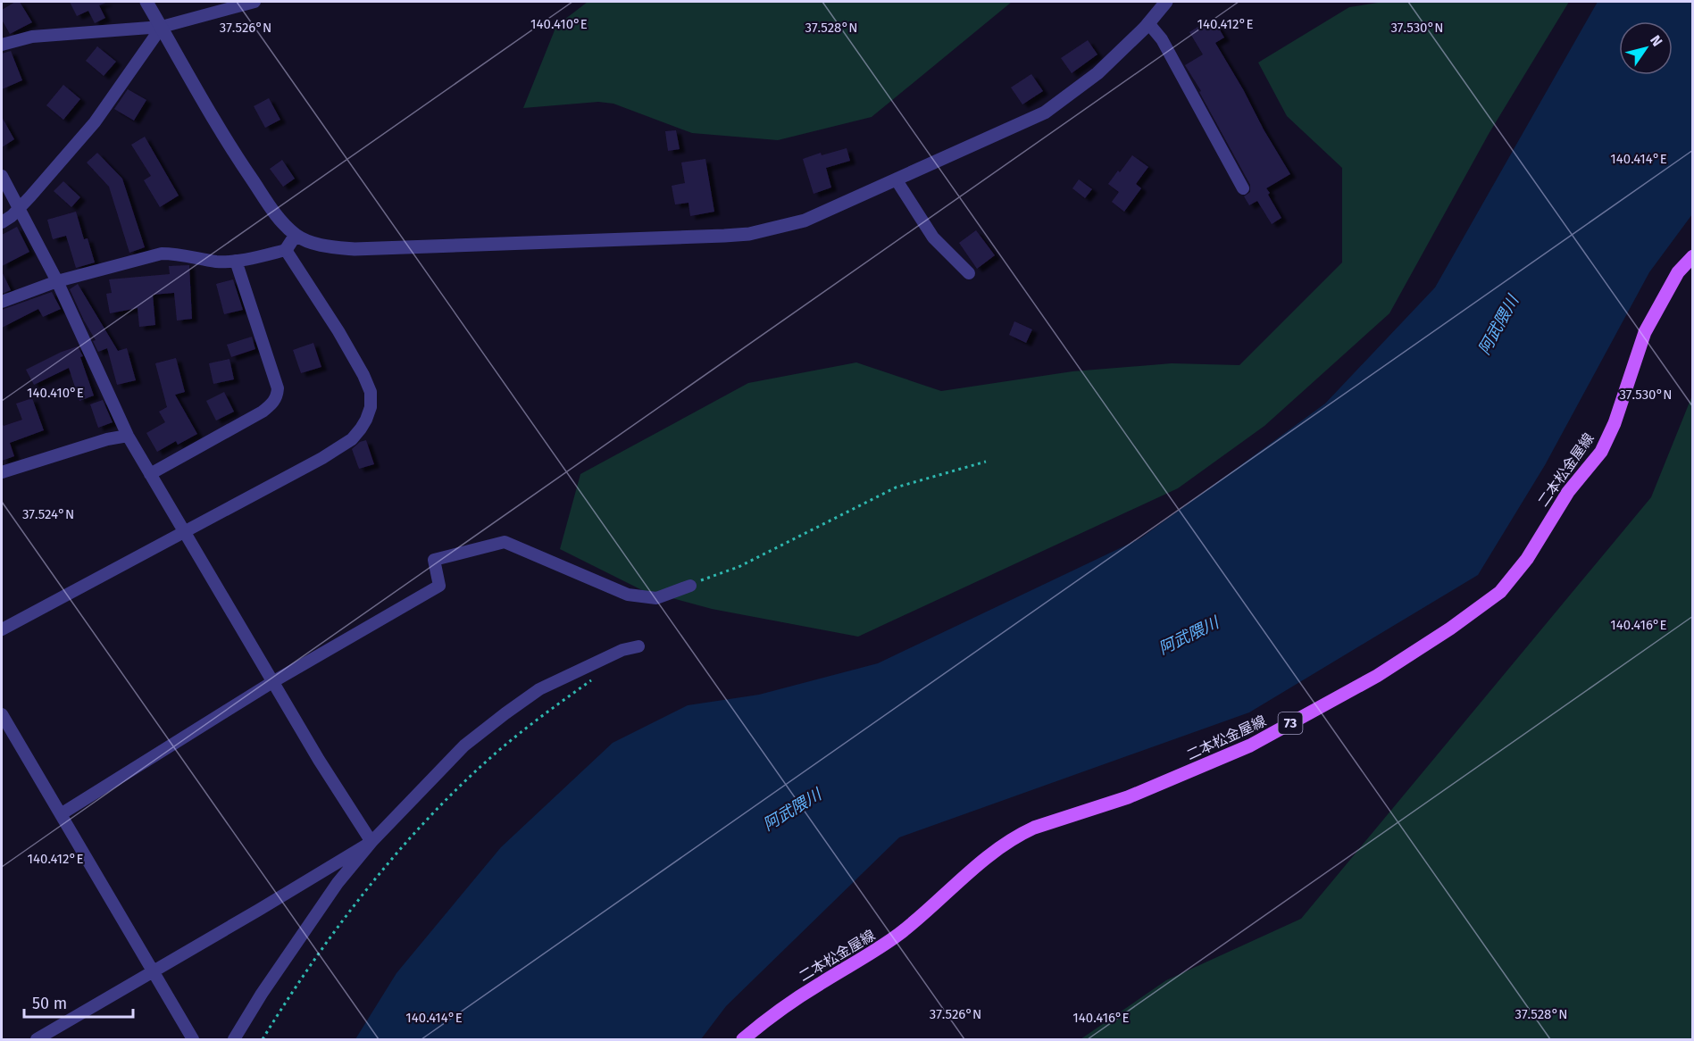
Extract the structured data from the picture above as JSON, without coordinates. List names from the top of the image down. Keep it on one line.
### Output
{"streets":{"main road":["二本松金屋線","73"]},"water":["阿武隈川"],"scale_bar":"50 m","north":"top right","coordinates":["140.410°E","140.412°E","37.526°N","37.528°N","37.530°N","140.414°E","37.524°N","140.416°E"]}
